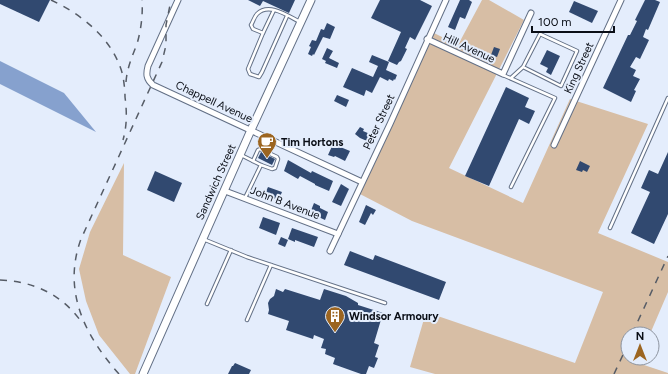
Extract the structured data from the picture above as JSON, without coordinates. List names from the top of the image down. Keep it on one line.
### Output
{"streets":{"main road":["Sandwich Street"],"street":["Hill Avenue","King Street","Chappell Avenue","Peter Street","John B Avenue"]},"crossings":[["Hill Avenue","Peter Street"],["Chappell Avenue","Peter Street"],["Chappell Avenue","Sandwich Street"],["Peter Street","John B Avenue"],["Sandwich Street","John B Avenue"]],"places":{"cafe":["Tim Hortons"],"building":["Windsor Armoury"]},"scale_bar":"100 m","north":"top"}
